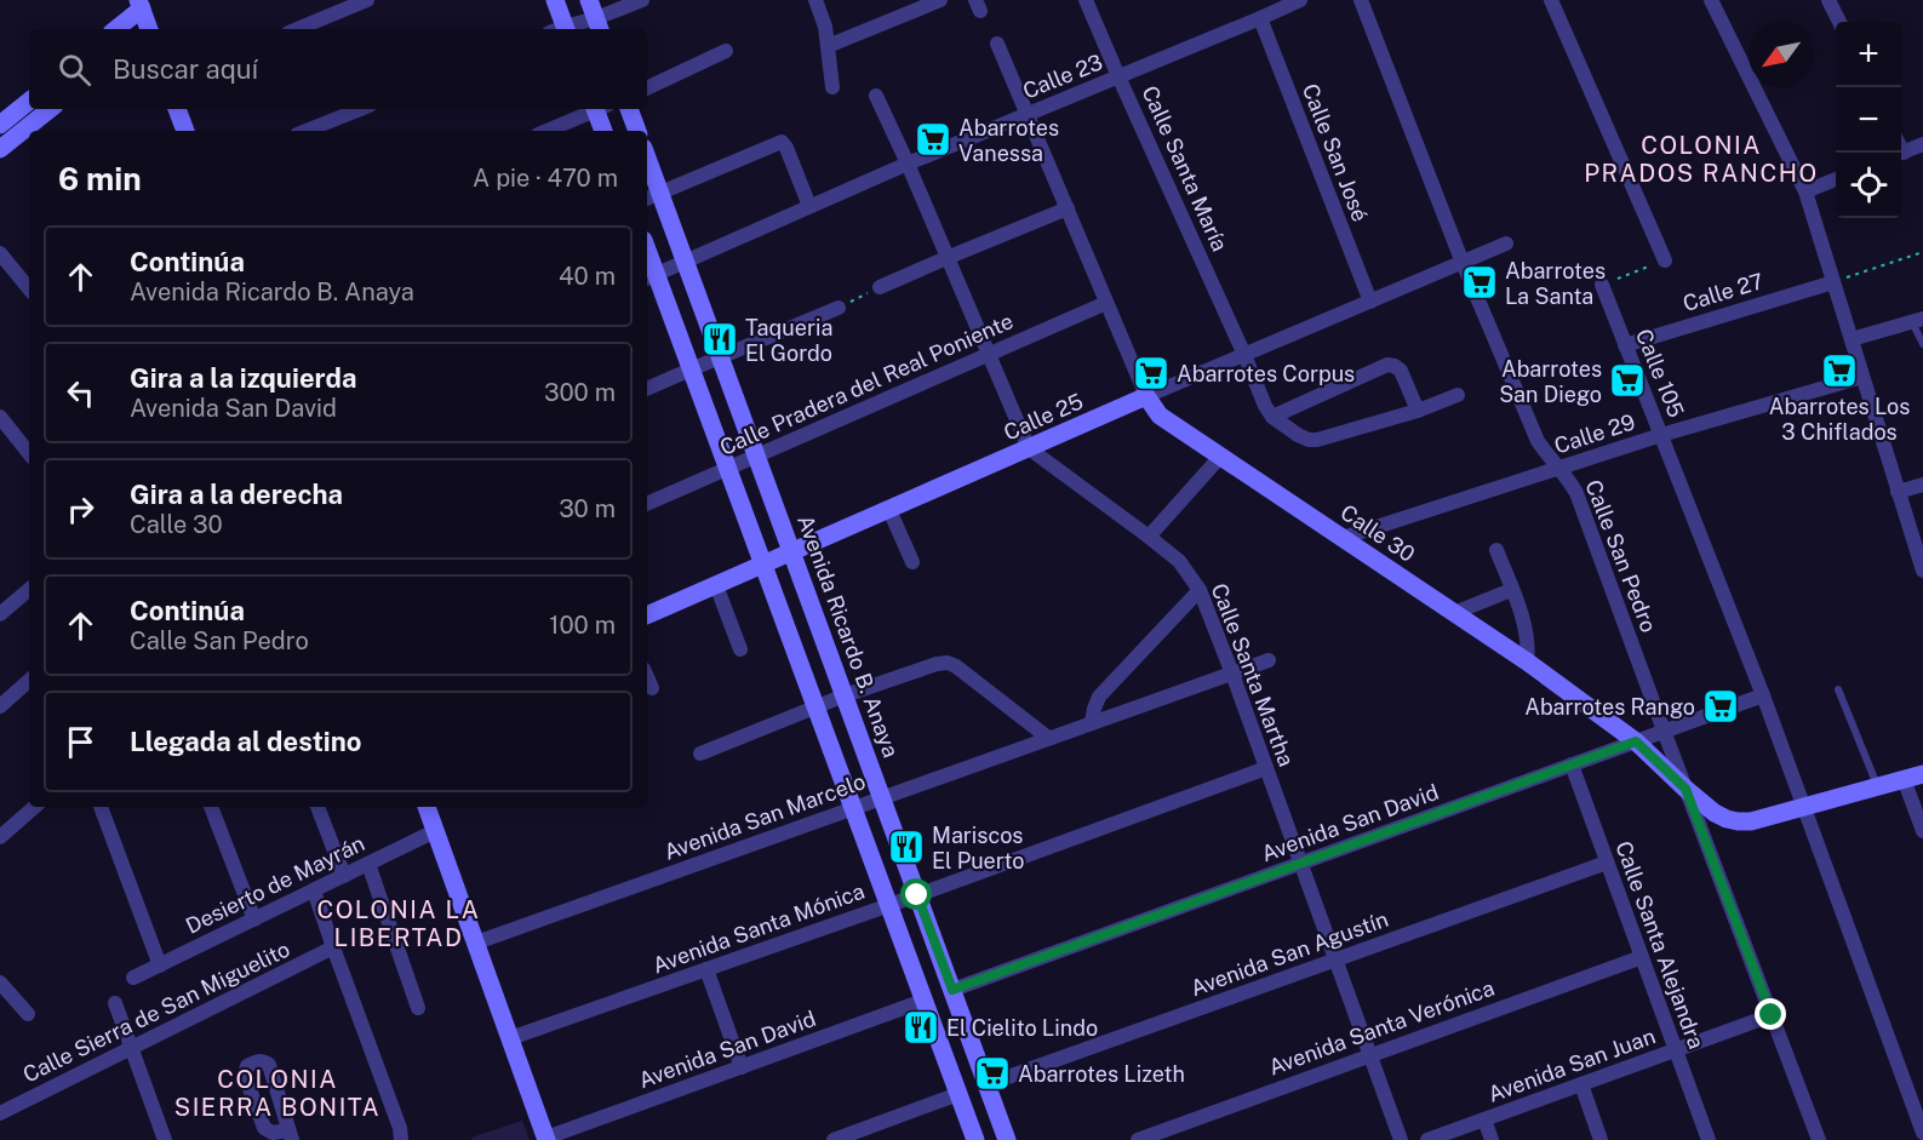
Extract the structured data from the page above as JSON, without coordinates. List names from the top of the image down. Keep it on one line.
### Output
{"streets":{"street":["Calle 23","Calle San José","Calle Santa María","Calle 27","Calle 105","Calle Pradera del Real Poniente","Calle 25","Calle 29","Calle 30","Calle San Pedro","Avenida Ricardo B. Anaya","Calle Santa Martha","Avenida San Marcelo","Avenida San David","Desierto de Mayrán","Avenida Santa Mónica","Calle Santa Alejandra","Avenida San Agustín","Calle Sierra de San Miguelito","Avenida Santa Verónica","Avenida San Juan"]},"crossings":[["Calle 23","Calle San José"],["Calle 23","Calle Santa María"],["Calle 23","Calle 30"],["Calle 23","Avenida Ricardo B. Anaya"],["Calle 23","Calle Santa Martha"],["Calle San José","Calle 25"],["Calle Santa María","Calle 25"],["Calle 27","Calle 105"],["Calle 105","Calle 29"],["Calle 105","Calle 30"],["Calle 105","Avenida San David"],["Calle Pradera del Real Poniente","Calle 30"],["Calle Pradera del Real Poniente","Avenida Ricardo B. Anaya"],["Calle Pradera del Real Poniente","Calle Santa Martha"],["Calle 25","Calle 30"],["Calle 25","Calle San Pedro"],["Calle 25","Avenida Ricardo B. Anaya"],["Calle 25","Calle Santa Martha"],["Calle 29","Calle 30"],["Calle 29","Calle San Pedro"],["Calle 30","Calle San Pedro"],["Calle 30","Avenida San David"],["Calle San Pedro","Avenida San David"],["Calle San Pedro","Avenida San Juan"],["Avenida Ricardo B. Anaya","Avenida San Marcelo"],["Avenida Ricardo B. Anaya","Avenida San David"],["Avenida Ricardo B. Anaya","Avenida Santa Mónica"],["Avenida Ricardo B. Anaya","Avenida San Agustín"],["Calle Santa Martha","Avenida San Marcelo"],["Calle Santa Martha","Avenida San David"],["Calle Santa Martha","Avenida Santa Mónica"],["Calle Santa Martha","Avenida San Agustín"],["Calle Santa Martha","Avenida Santa Verónica"],["Avenida San David","Calle Santa Alejandra"],["Calle Santa Alejandra","Avenida San Agustín"],["Calle Santa Alejandra","Avenida Santa Verónica"],["Calle Santa Alejandra","Avenida San Juan"]],"districts":["COLONIA PRADOS RANCHO","COLONIA LA LIBERTAD","COLONIA SIERRA BONITA"],"places":{"supermarket":["Abarrotes Vanessa","Abarrotes La Santa","Abarrotes Los 3 Chiflados","Abarrotes Corpus","Abarrotes San Diego","Abarrotes Rango","Abarrotes Lizeth"],"restaurant":["Taqueria El Gordo","Mariscos El Puerto","El Cielito Lindo"]},"north":"bottom left","page":{"map_buttons":["+","−"],"search":"Buscar aquí","heading":["6 min","A pie · 470 m"],"list":[["Continúa","Avenida Ricardo B. Anaya","40 m"],["Gira a la izquierda","Avenida San David","300 m"],["Gira a la derecha","Calle 30","30 m"],["Continúa","Calle San Pedro","100 m"],"Llegada al destino"]}}
